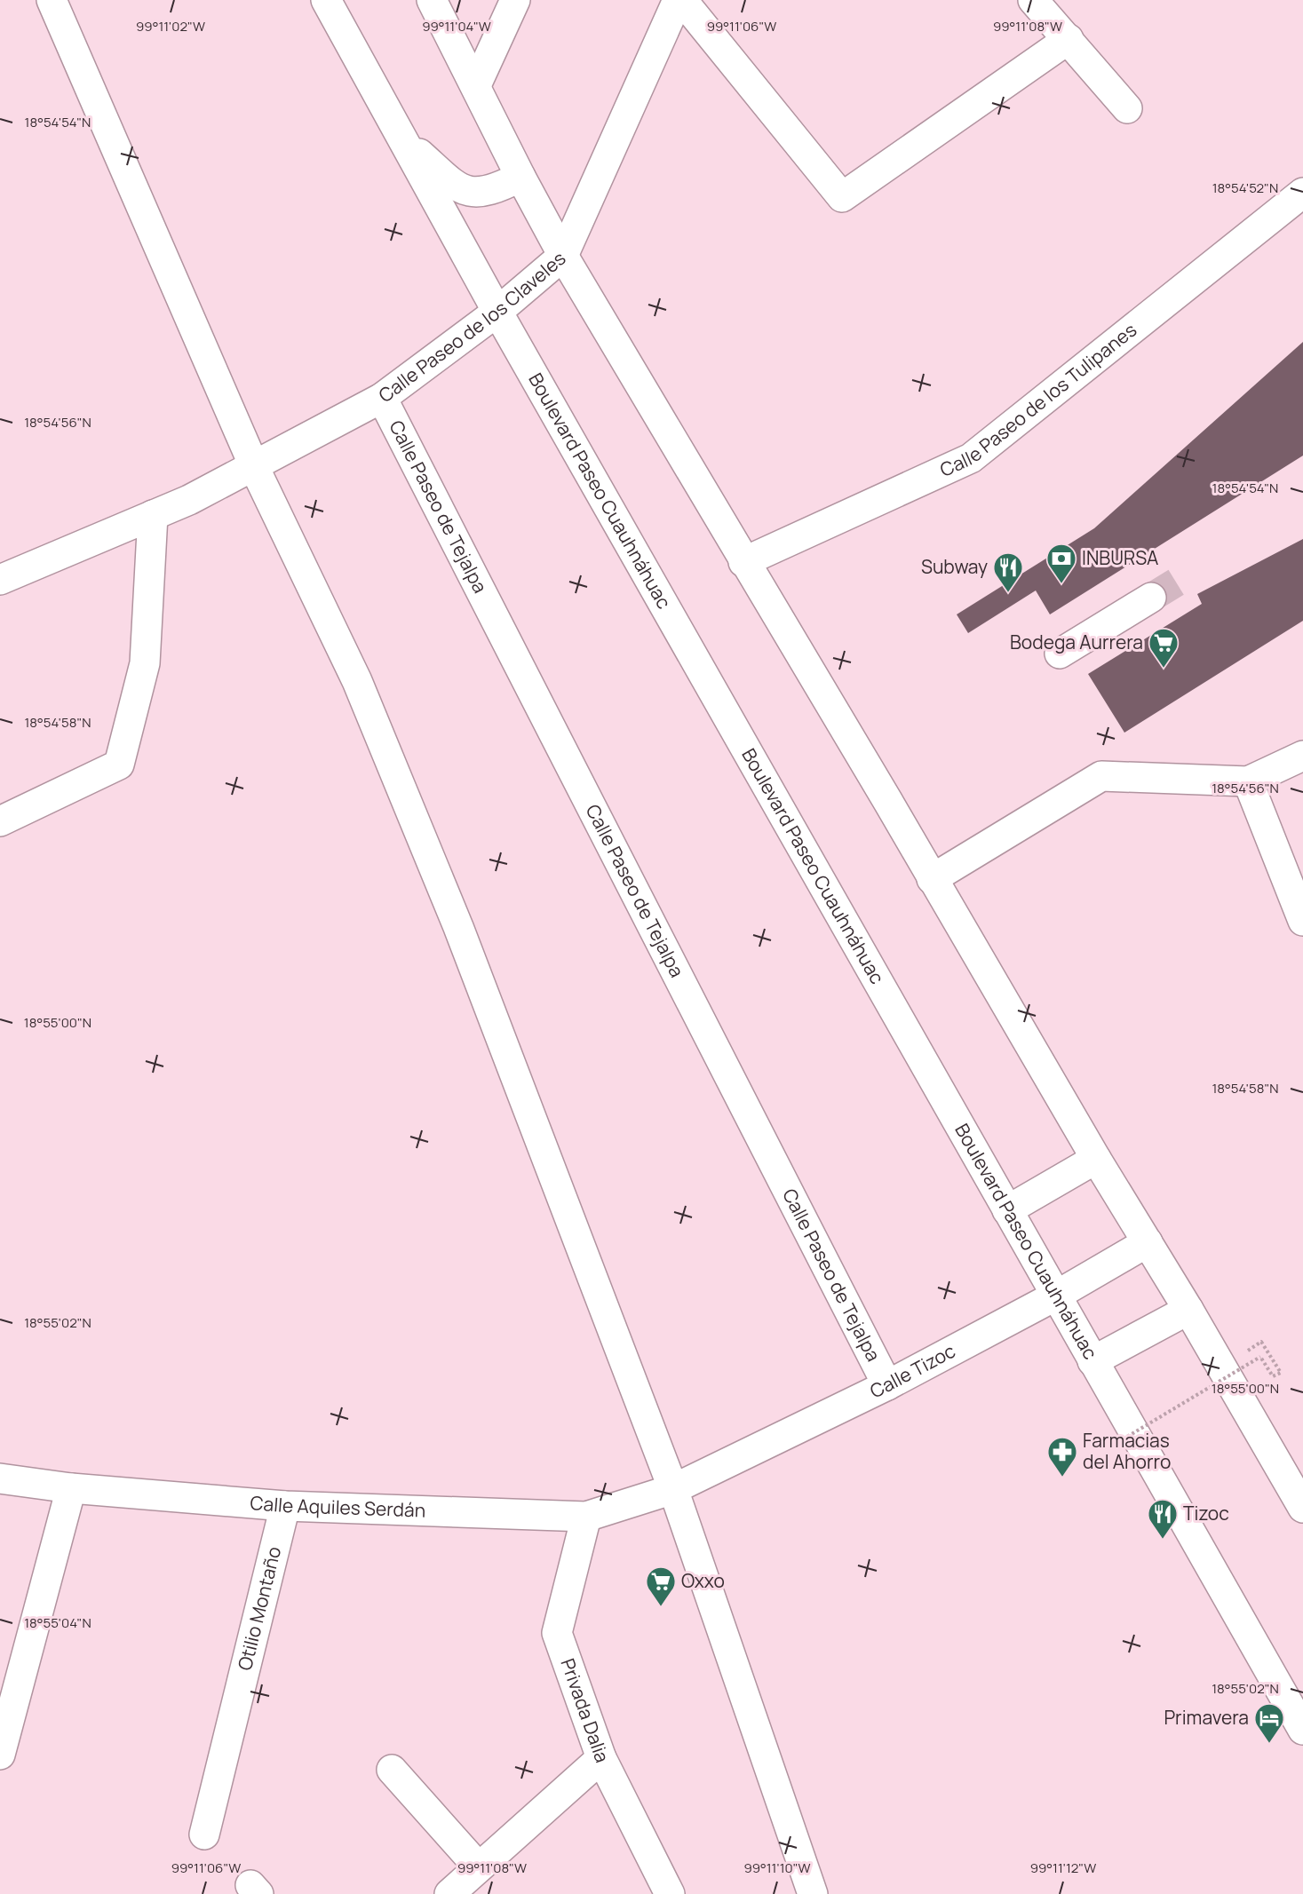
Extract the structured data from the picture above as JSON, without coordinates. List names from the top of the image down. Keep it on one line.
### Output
{"streets":{"street":["Calle Paseo de los Claveles","Calle Paseo de los Tulipanes","Boulevard Paseo Cuauhnáhuac","Calle Paseo de Tejalpa","Calle Tizoc","Calle Aquiles Serdán","Otilio Montaño","Privada Dalia"]},"crossings":[["Calle Paseo de los Claveles","Boulevard Paseo Cuauhnáhuac"],["Calle Paseo de los Claveles","Calle Paseo de Tejalpa"],["Boulevard Paseo Cuauhnáhuac","Calle Tizoc"],["Calle Paseo de Tejalpa","Calle Tizoc"],["Calle Tizoc","Calle Aquiles Serdán"],["Calle Aquiles Serdán","Otilio Montaño"],["Calle Aquiles Serdán","Privada Dalia"]],"places":{"bank":["INBURSA"],"restaurant":["Subway","Tizoc"],"supermarket":["Bodega Aurrera","Oxxo"],"pharmacy":["Farmacias del Ahorro"],"hotel":["Primavera"]},"coordinates":["99°11'02\"W","99°11'04\"W","99°11'06\"W","99°11'08\"W","18°54'54\"N","18°54'52\"N","18°54'56\"N","18°54'58\"N","18°55'00\"N","18°55'02\"N","18°55'04\"N","99°11'10\"W","99°11'12\"W"]}
